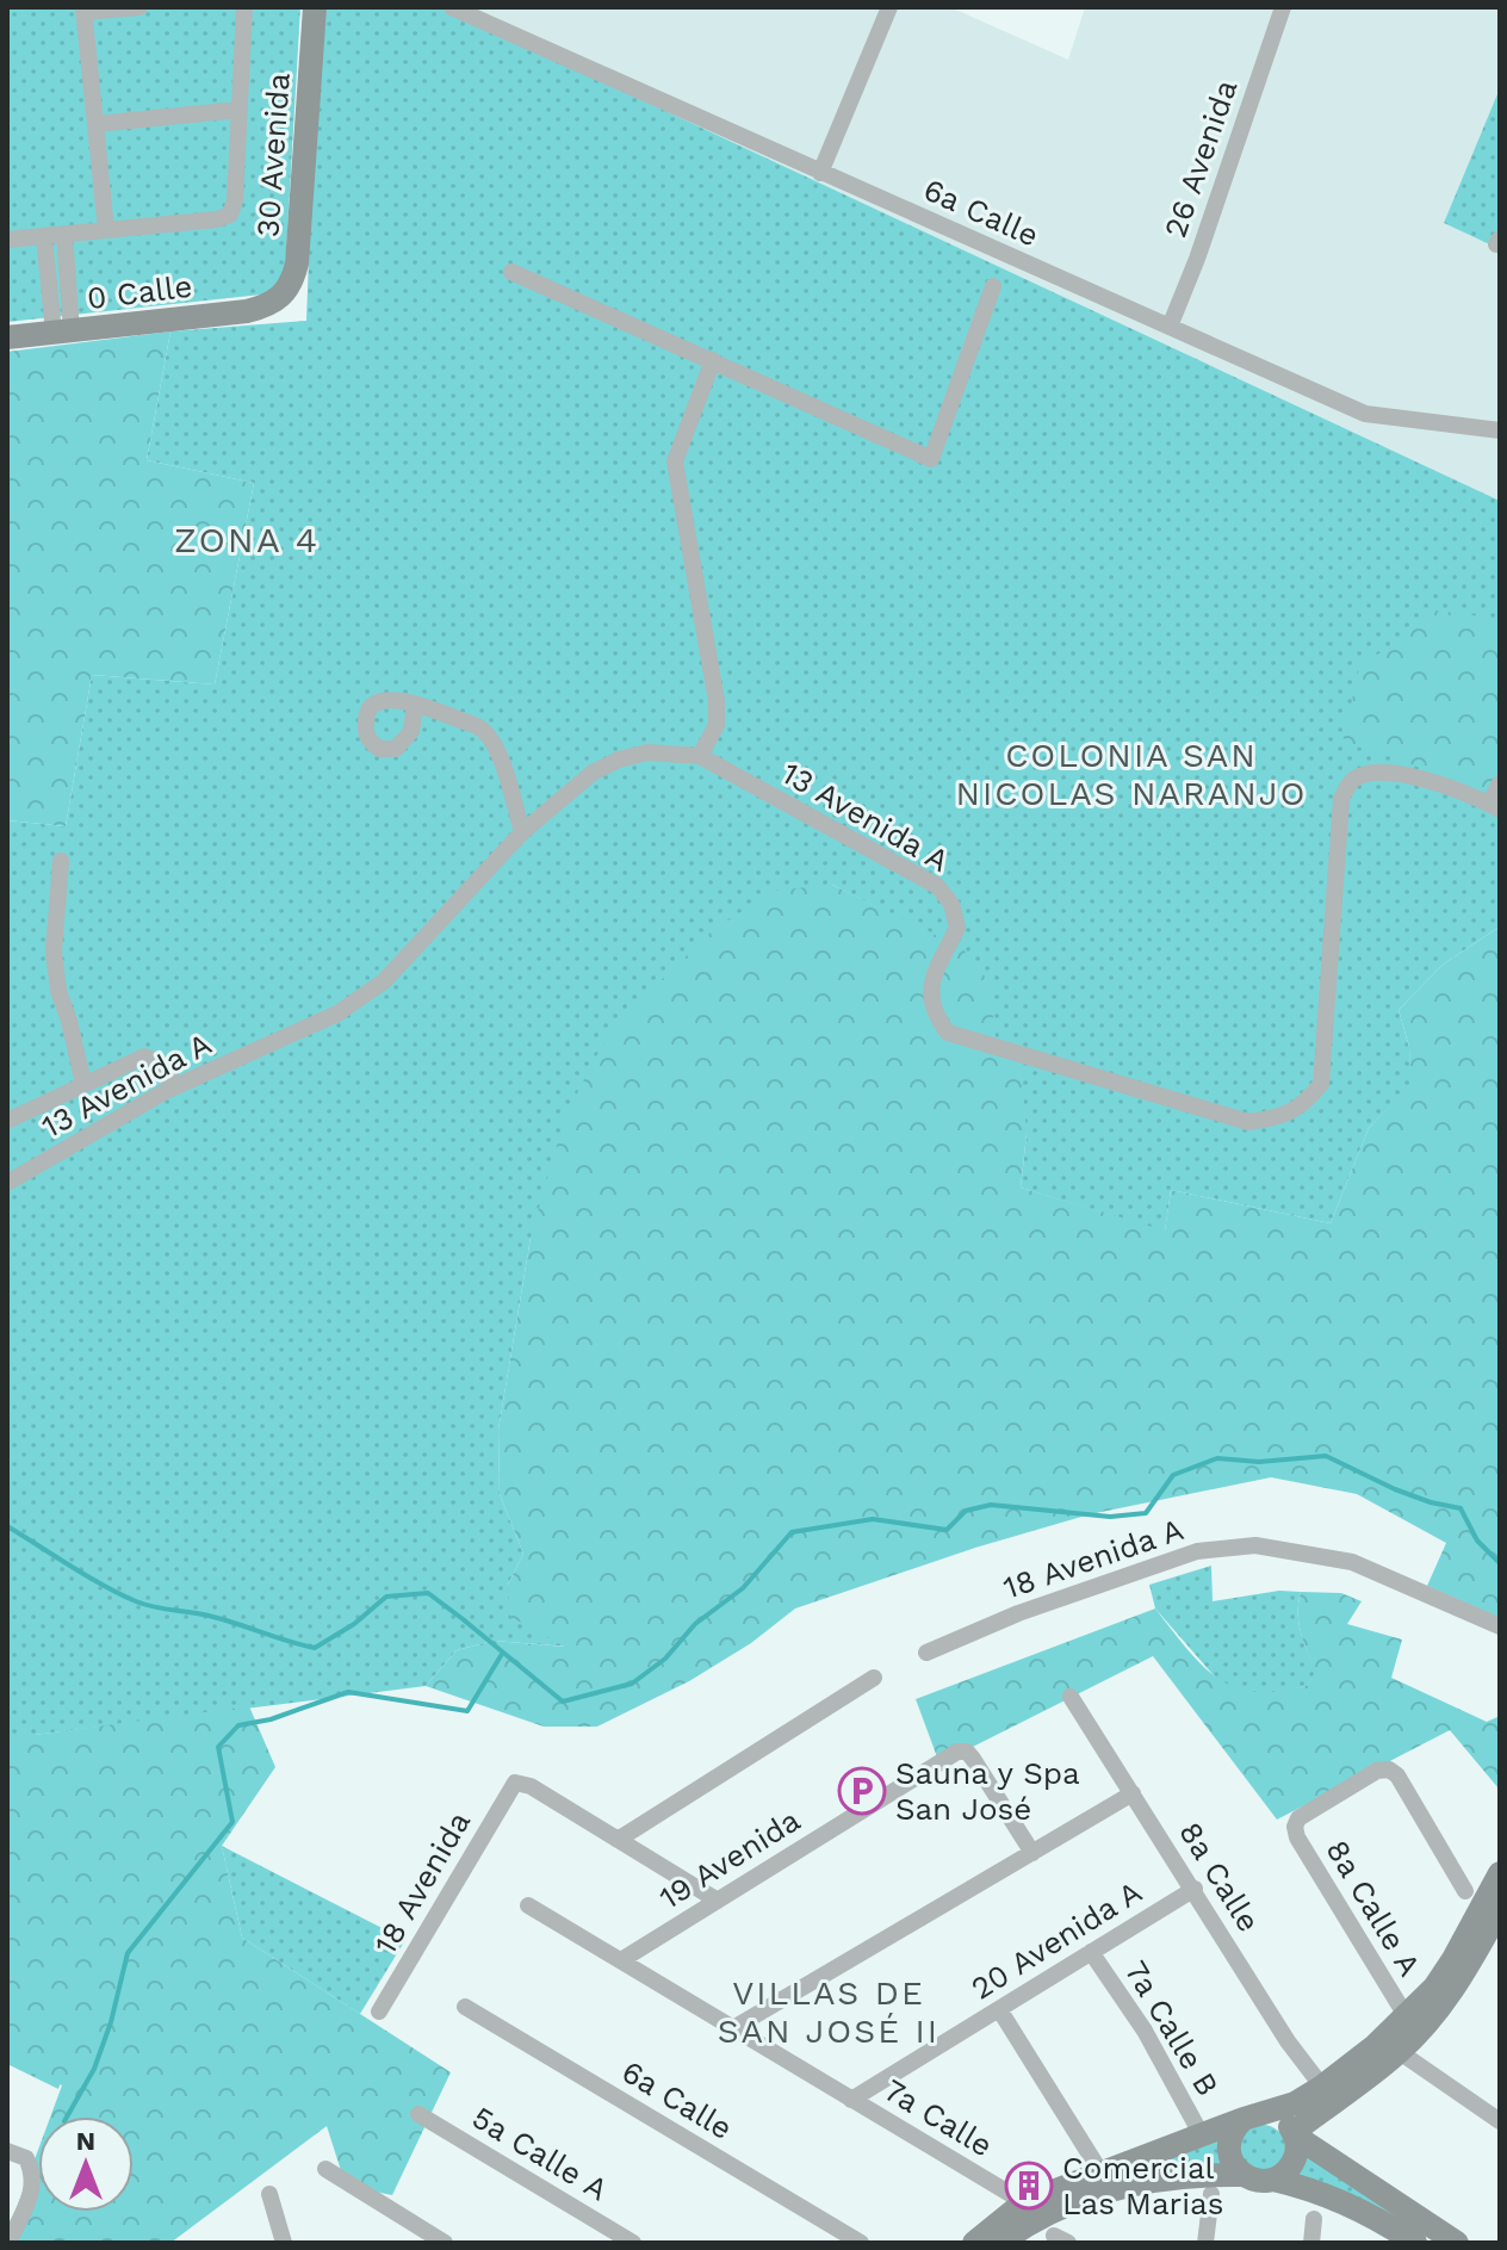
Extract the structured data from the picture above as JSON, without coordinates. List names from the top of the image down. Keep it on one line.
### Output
{"streets":{"main road":["30 Avenida","0 Calle"],"street":["26 Avenida","6a Calle","13 Avenida A","18 Avenida A","19 Avenida","8a Calle","18 Avenida","8a Calle A","20 Avenida A","7a Calle B","7a Calle","5a Calle A"]},"crossings":[["30 Avenida","0 Calle"],["26 Avenida","6a Calle"],["19 Avenida","7a Calle"],["8a Calle","20 Avenida A"],["20 Avenida A","7a Calle B"],["20 Avenida A","7a Calle"]],"districts":["ZONA 4","COLONIA SAN NICOLAS NARANJO","VILLAS DE SAN JOSÉ II"],"places":{"parking":["Sauna y Spa San José"],"building":["Comercial Las Marias"]},"north":"top"}
